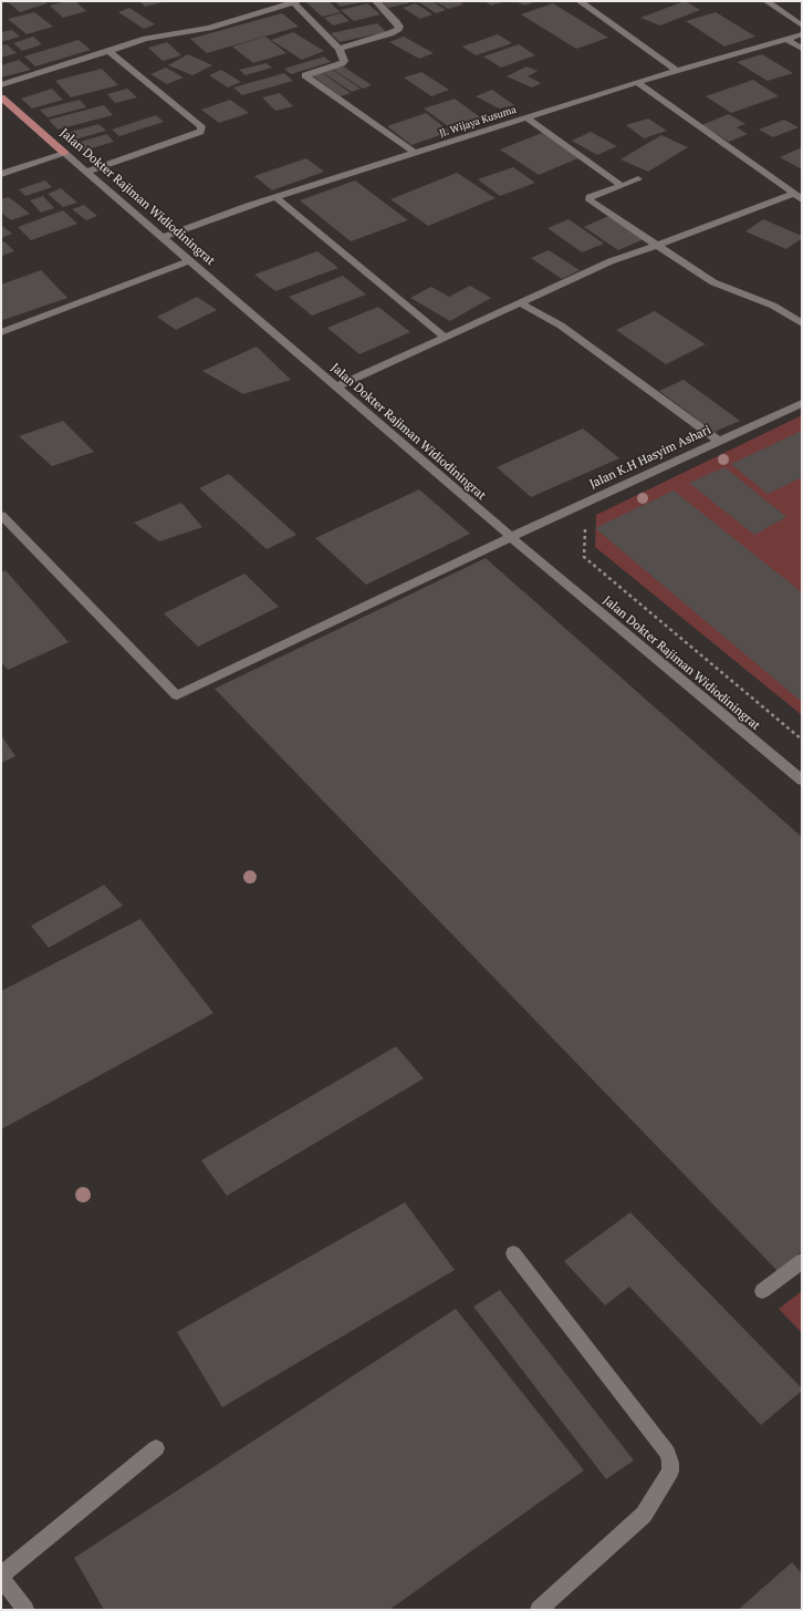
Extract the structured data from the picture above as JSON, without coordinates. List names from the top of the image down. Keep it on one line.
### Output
{"streets":{"main road":["Jalan Dokter Rajiman Widiodiningrat"],"street":["Jl. Wijaya Kusuma","Jalan K.H Hasyim Ashari"]},"crossings":[["Jl. Wijaya Kusuma","Jalan Dokter Rajiman Widiodiningrat"],["Jalan Dokter Rajiman Widiodiningrat","Jalan K.H Hasyim Ashari"]]}
